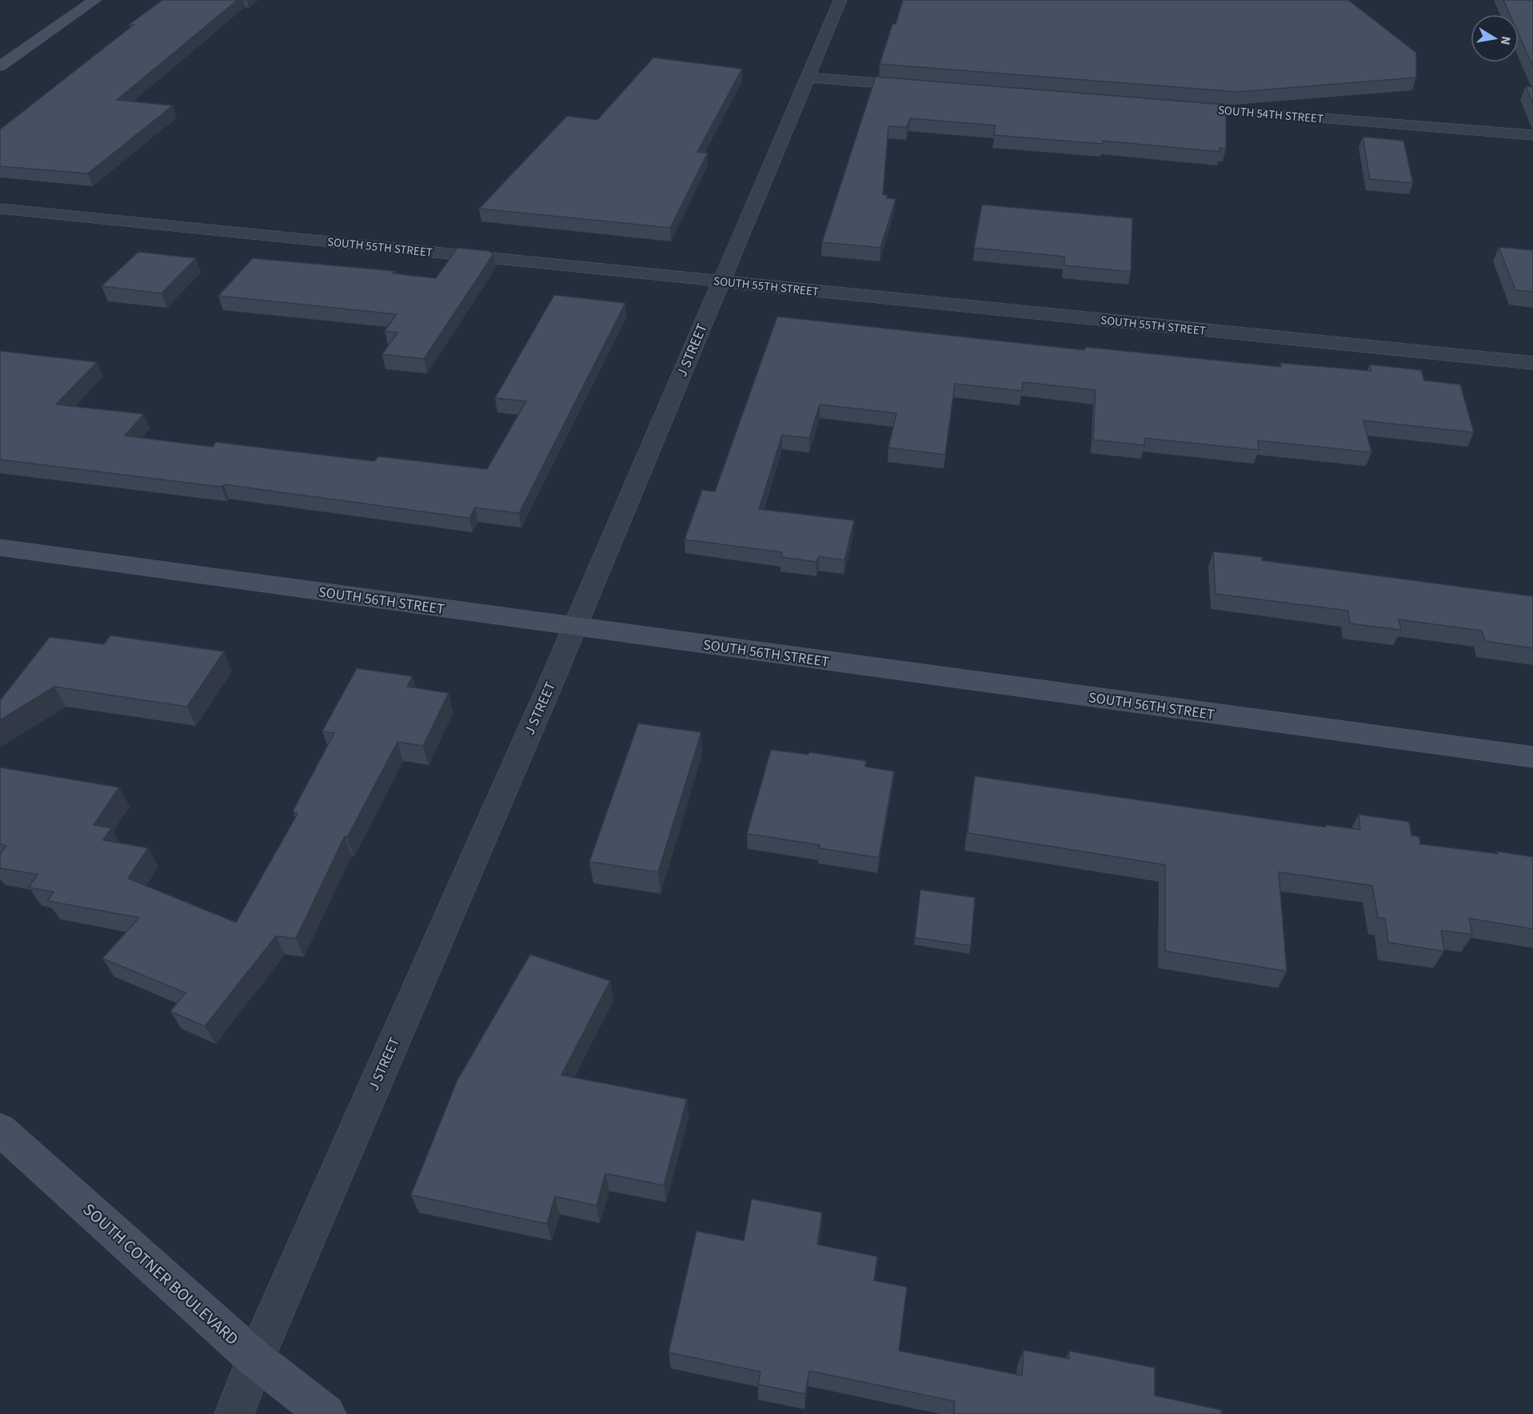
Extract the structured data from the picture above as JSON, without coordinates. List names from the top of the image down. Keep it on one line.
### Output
{"streets":{"main road":["SOUTH 56TH STREET","SOUTH COTNER BOULEVARD"],"street":["SOUTH 54TH STREET","SOUTH 55TH STREET","J STREET"]},"crossings":[["SOUTH 55TH STREET","J STREET"],["J STREET","SOUTH 56TH STREET"],["J STREET","SOUTH COTNER BOULEVARD"]],"north":"right"}
